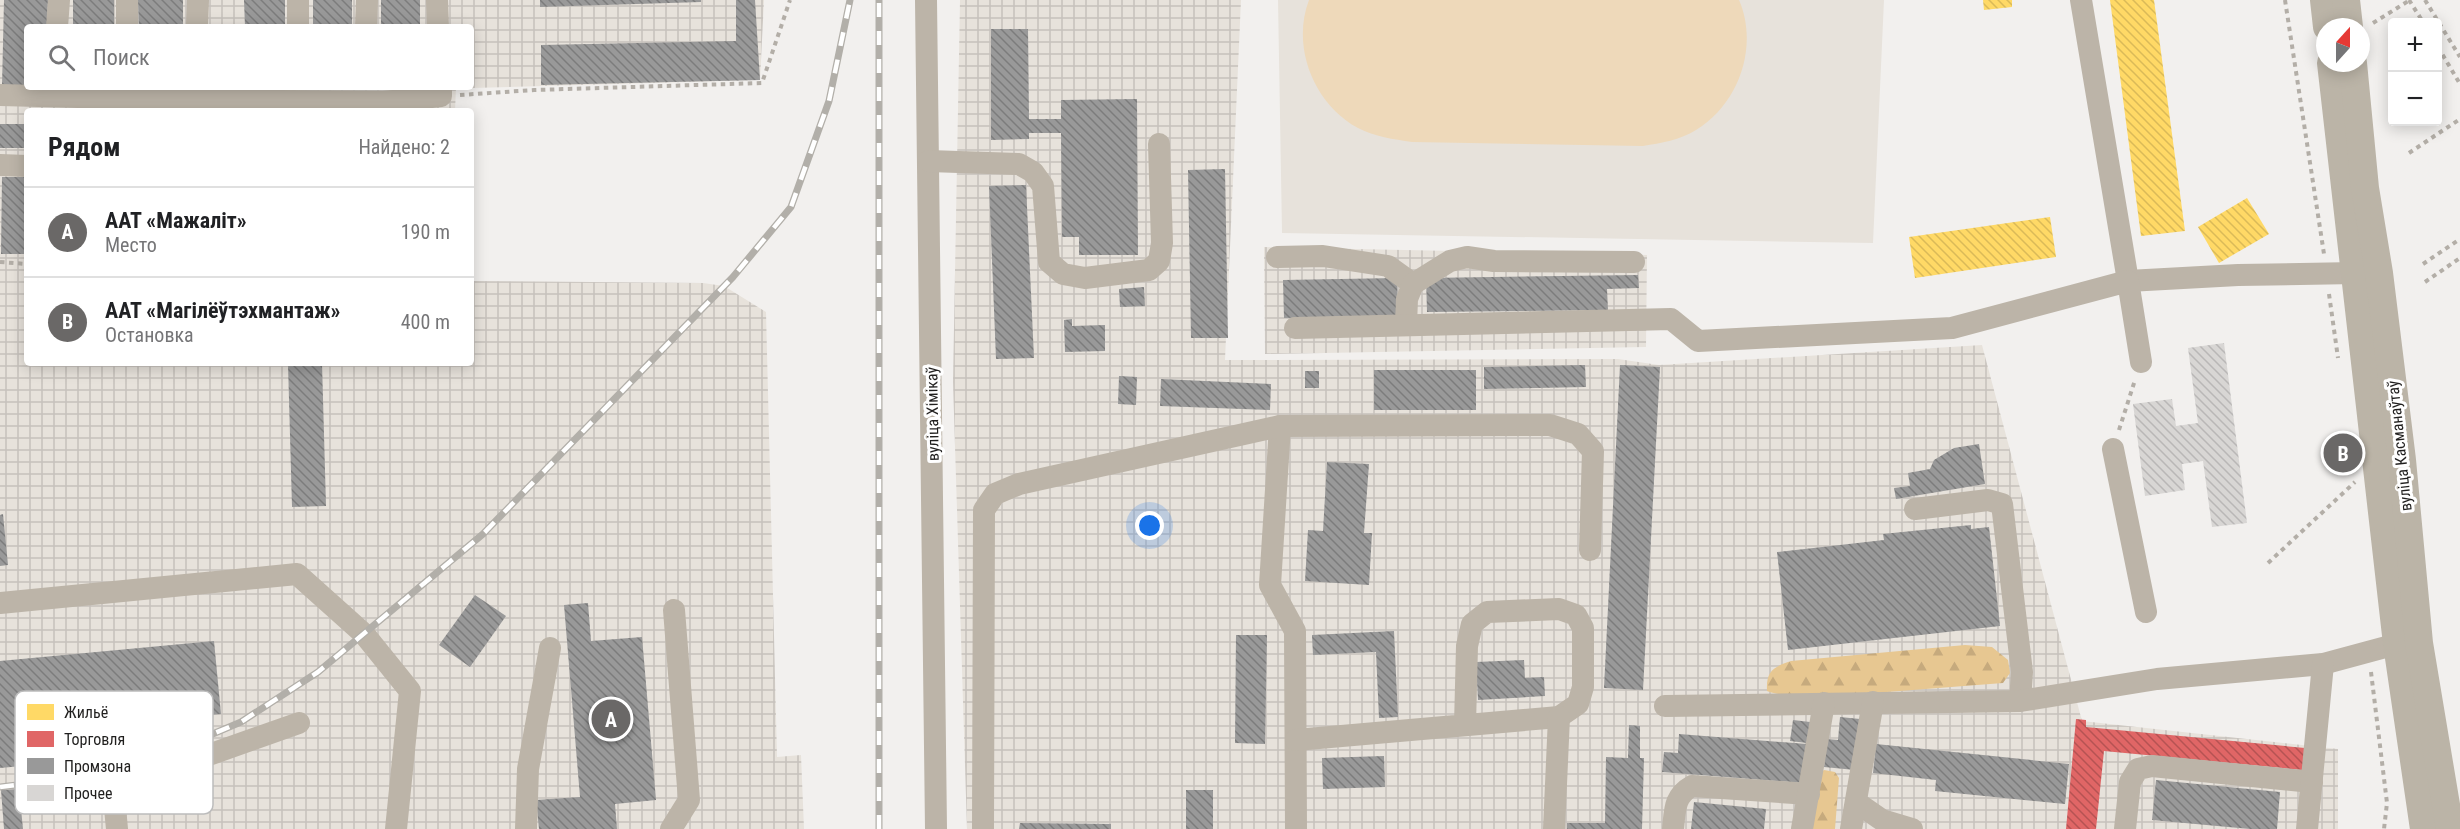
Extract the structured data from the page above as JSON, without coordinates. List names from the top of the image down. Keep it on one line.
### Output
{"streets":{"main road":["вуліца Касманаўтаў"],"street":["вуліца Хімікаў"]},"legend":["Жильё","Торговля","Промзона","Прочее"],"north":"top","page":{"map_buttons":["+","−"],"search":"Поиск","heading":["Рядом","Найдено: 2"],"list":[{"mark":"A","name":"ААТ «Мажаліт»","note":"Место","value":"190 m"},{"mark":"B","name":"ААТ «Магілёўтэхмантаж»","note":"Остановка","value":"400 m"}],"pins":["B","A"]}}
